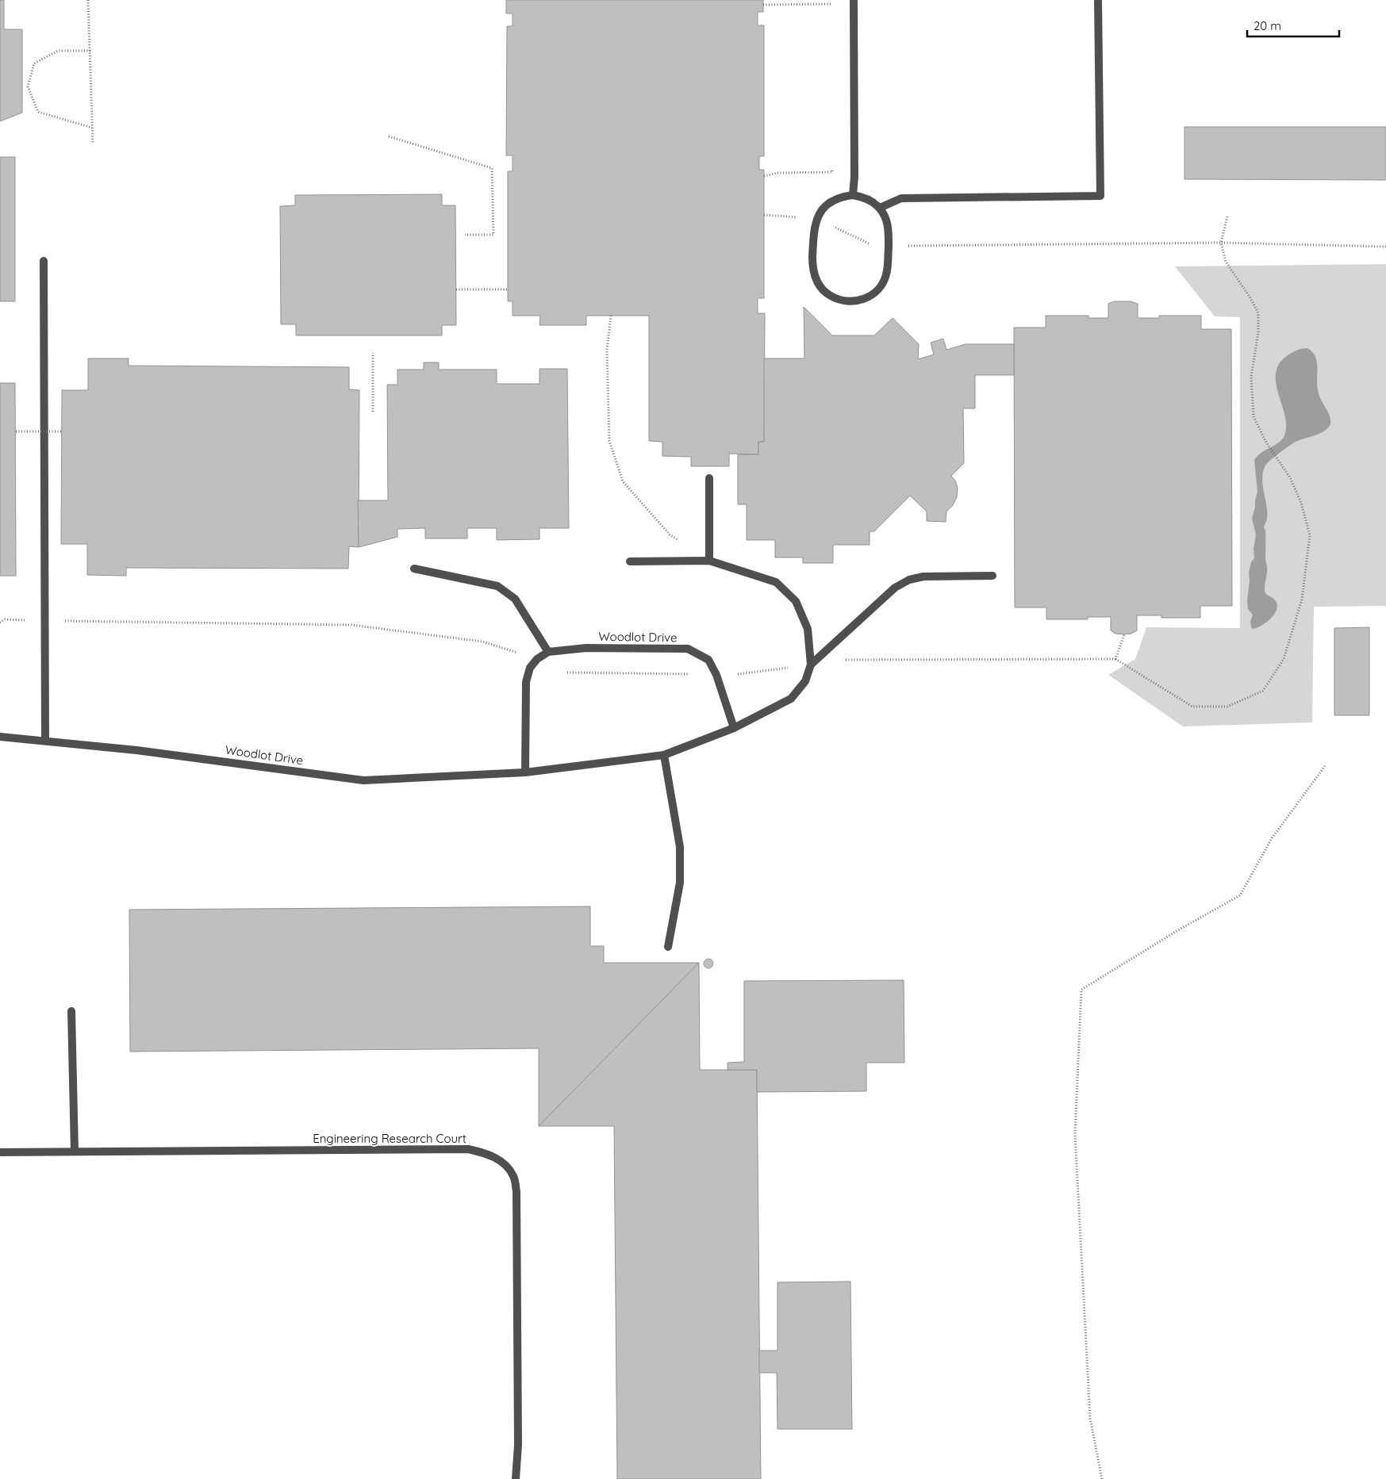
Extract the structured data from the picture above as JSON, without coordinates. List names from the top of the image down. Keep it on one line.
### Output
{"streets":{"lane":["Woodlot Drive","Engineering Research Court"]},"scale_bar":"20 m"}
